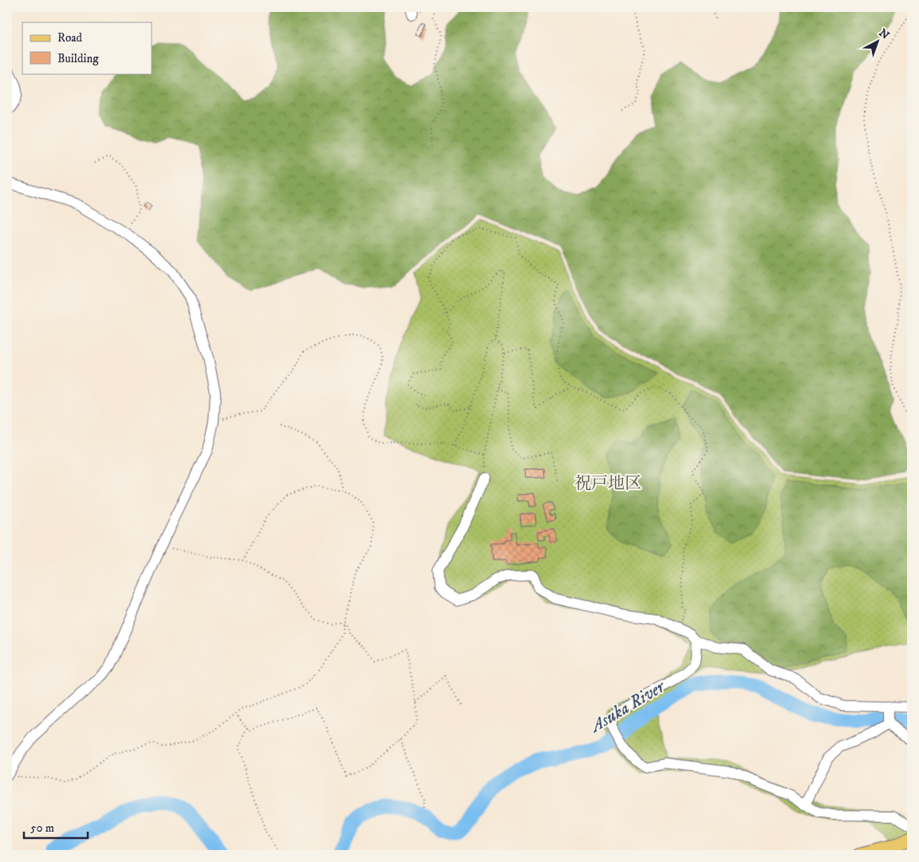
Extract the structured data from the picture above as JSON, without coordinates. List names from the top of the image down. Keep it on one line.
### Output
{"water":["Asuka River"],"parks":["祝戸地区"],"legend":["Road","Building"],"scale_bar":"50 m","north":"top right"}
